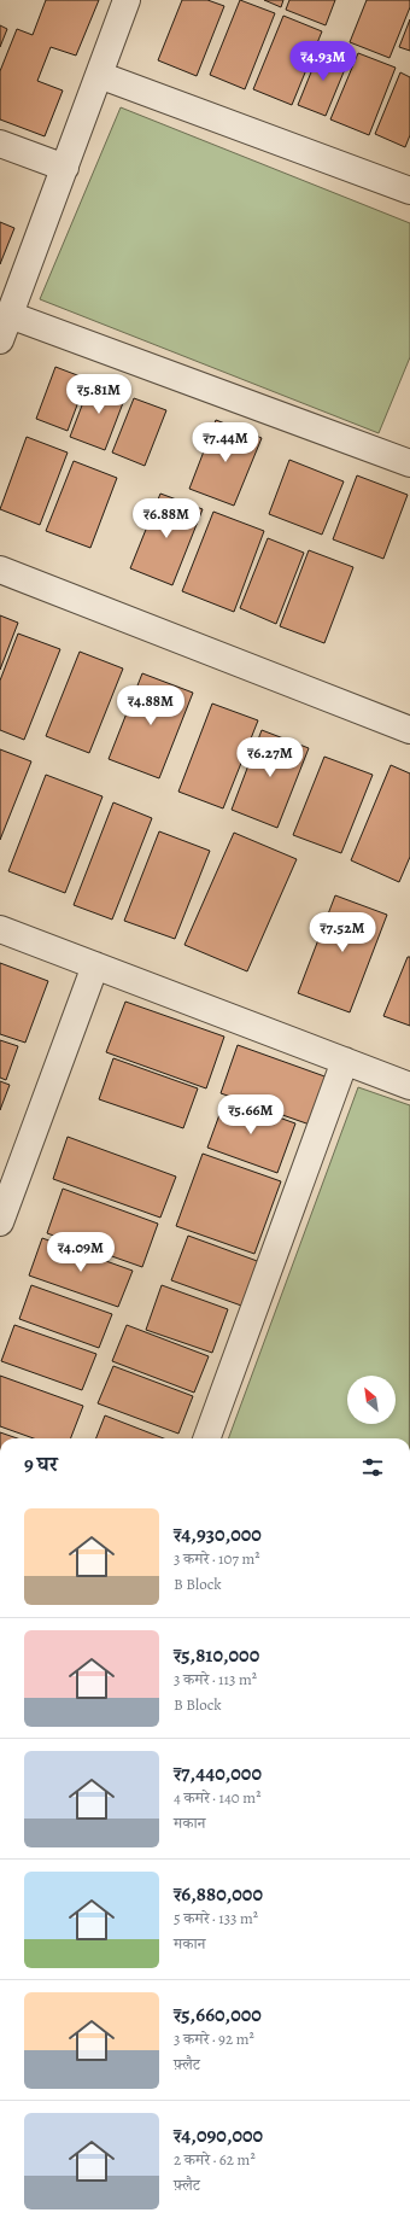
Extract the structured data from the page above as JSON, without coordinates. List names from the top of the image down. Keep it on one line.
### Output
{"north":"top left","page":{"price":["₹4.93M","₹5.81M","₹7.44M","₹6.88M","₹4.88M","₹6.27M","₹7.52M","₹5.66M","₹4.09M"],"heading":"9 घर","list":[{"name":"₹4,930,000","note":"3 कमरे · 107 m² · B Block"},{"name":"₹5,810,000","note":"3 कमरे · 113 m² · B Block"},{"name":"₹7,440,000","note":"4 कमरे · 140 m² · मकान"},{"name":"₹6,880,000","note":"5 कमरे · 133 m² · मकान"},{"name":"₹5,660,000","note":"3 कमरे · 92 m² · फ़्लैट"},{"name":"₹4,090,000","note":"2 कमरे · 62 m² · फ़्लैट"}]}}
